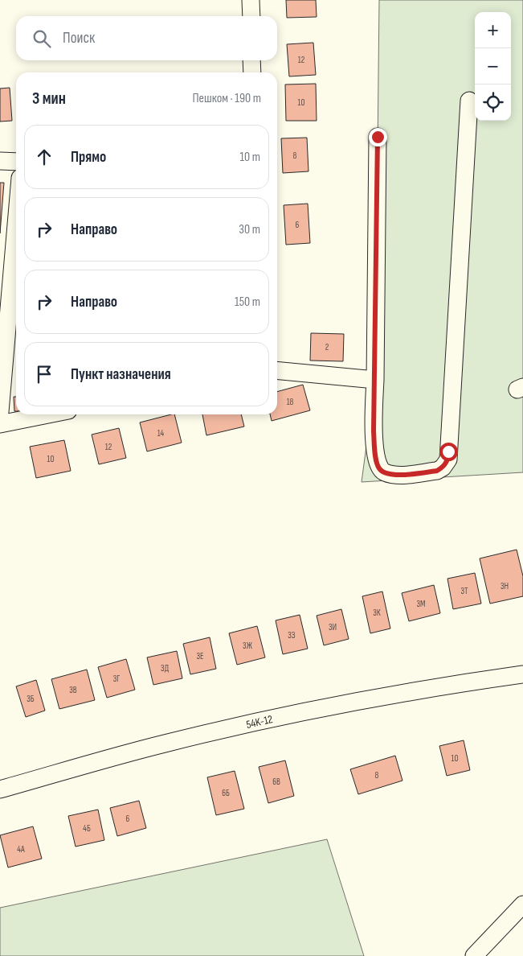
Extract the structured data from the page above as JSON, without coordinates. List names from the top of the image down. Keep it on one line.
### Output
{"streets":{"street":["54K-12"]},"house_numbers":["12","10","8","6","2","18","14","12","10","3Н","3Т","3М","3К","3И","3З","3Ж","3Е","3Д","3Г","3В","3Б","10","8","6В","6Б","6","4Б","4А"],"page":{"map_buttons":["+","−"],"search":"Поиск","heading":["3 мин","Пешком · 190 m"],"list":[["Прямо","10 m"],["Направо","30 m"],["Направо","150 m"],"Пункт назначения"]}}
